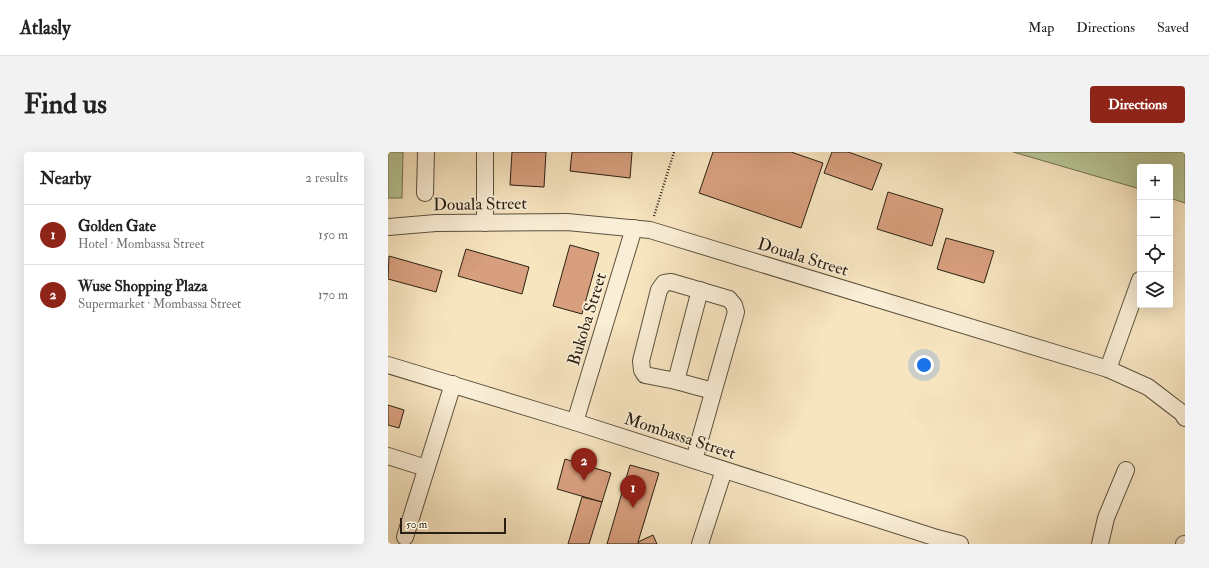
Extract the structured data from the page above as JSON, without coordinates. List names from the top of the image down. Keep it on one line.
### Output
{"streets":{"street":["Douala Street","Bukoba Street","Mombassa Street"]},"crossings":[["Douala Street","Bukoba Street"],["Bukoba Street","Mombassa Street"]],"scale_bar":"50 m","page":{"header":"Atlasly","nav":["Map","Directions","Saved"],"buttons":"Directions","title":"Find us","heading":["Nearby","2 results"],"map_buttons":["+","−"],"list":[{"mark":"1","name":"Golden Gate","note":"Hotel · Mombassa Street","value":"150 m"},{"mark":"2","name":"Wuse Shopping Plaza","note":"Supermarket · Mombassa Street","value":"170 m"}],"pins":["2","1"],"scale":"50 m"}}
